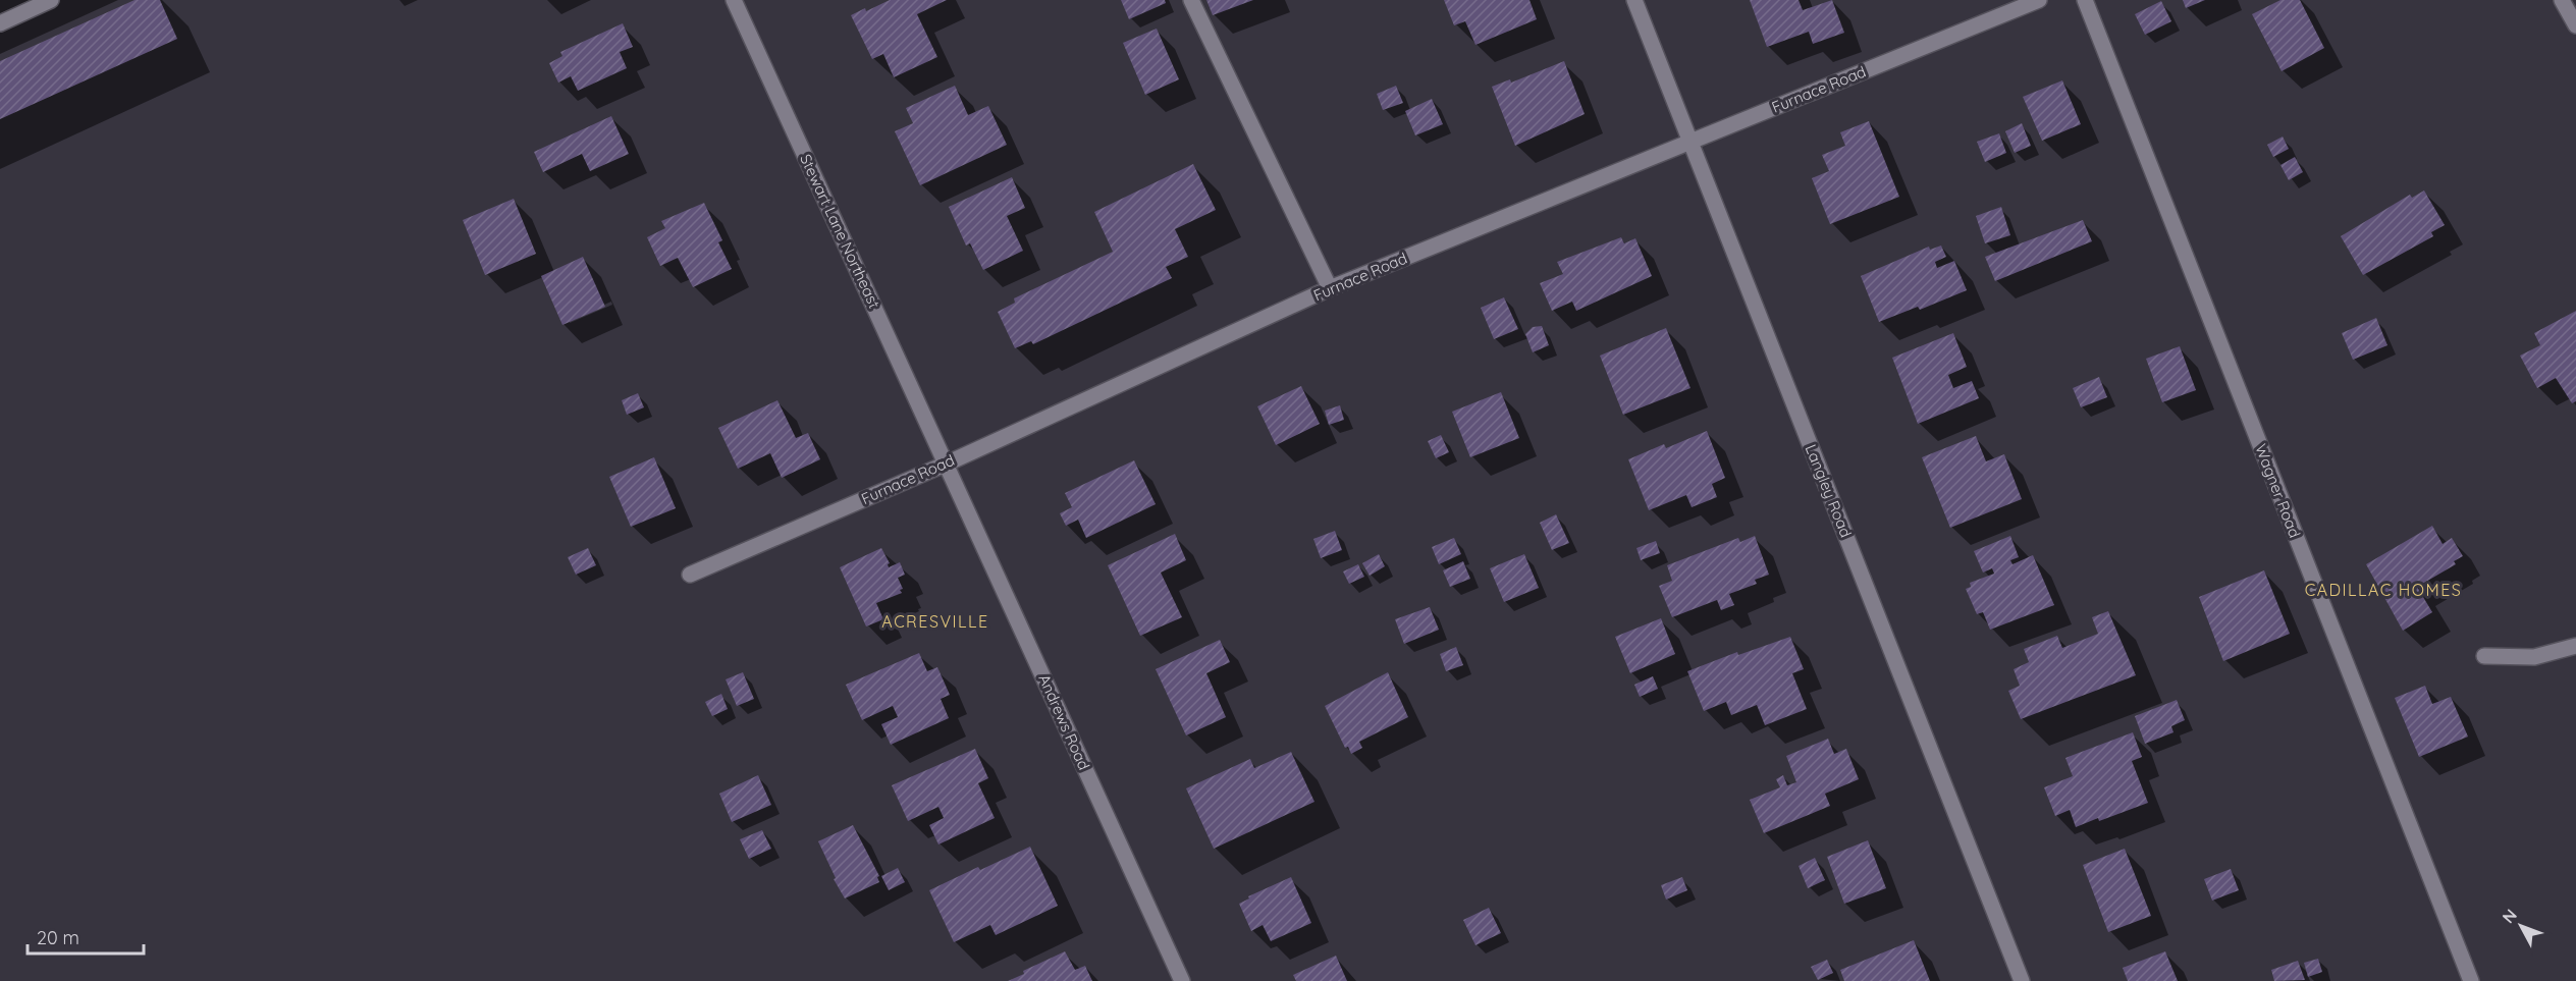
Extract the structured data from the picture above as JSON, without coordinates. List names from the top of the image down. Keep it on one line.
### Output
{"streets":{"street":["Furnace Road","Stewart Lane Northeast","Langley Road","Wagner Road","Andrews Road"]},"crossings":[["Furnace Road","Stewart Lane Northeast"],["Furnace Road","Langley Road"],["Furnace Road","Andrews Road"],["Stewart Lane Northeast","Andrews Road"]],"districts":["CADILLAC HOMES","ACRESVILLE"],"scale_bar":"20 m","north":"top left"}
